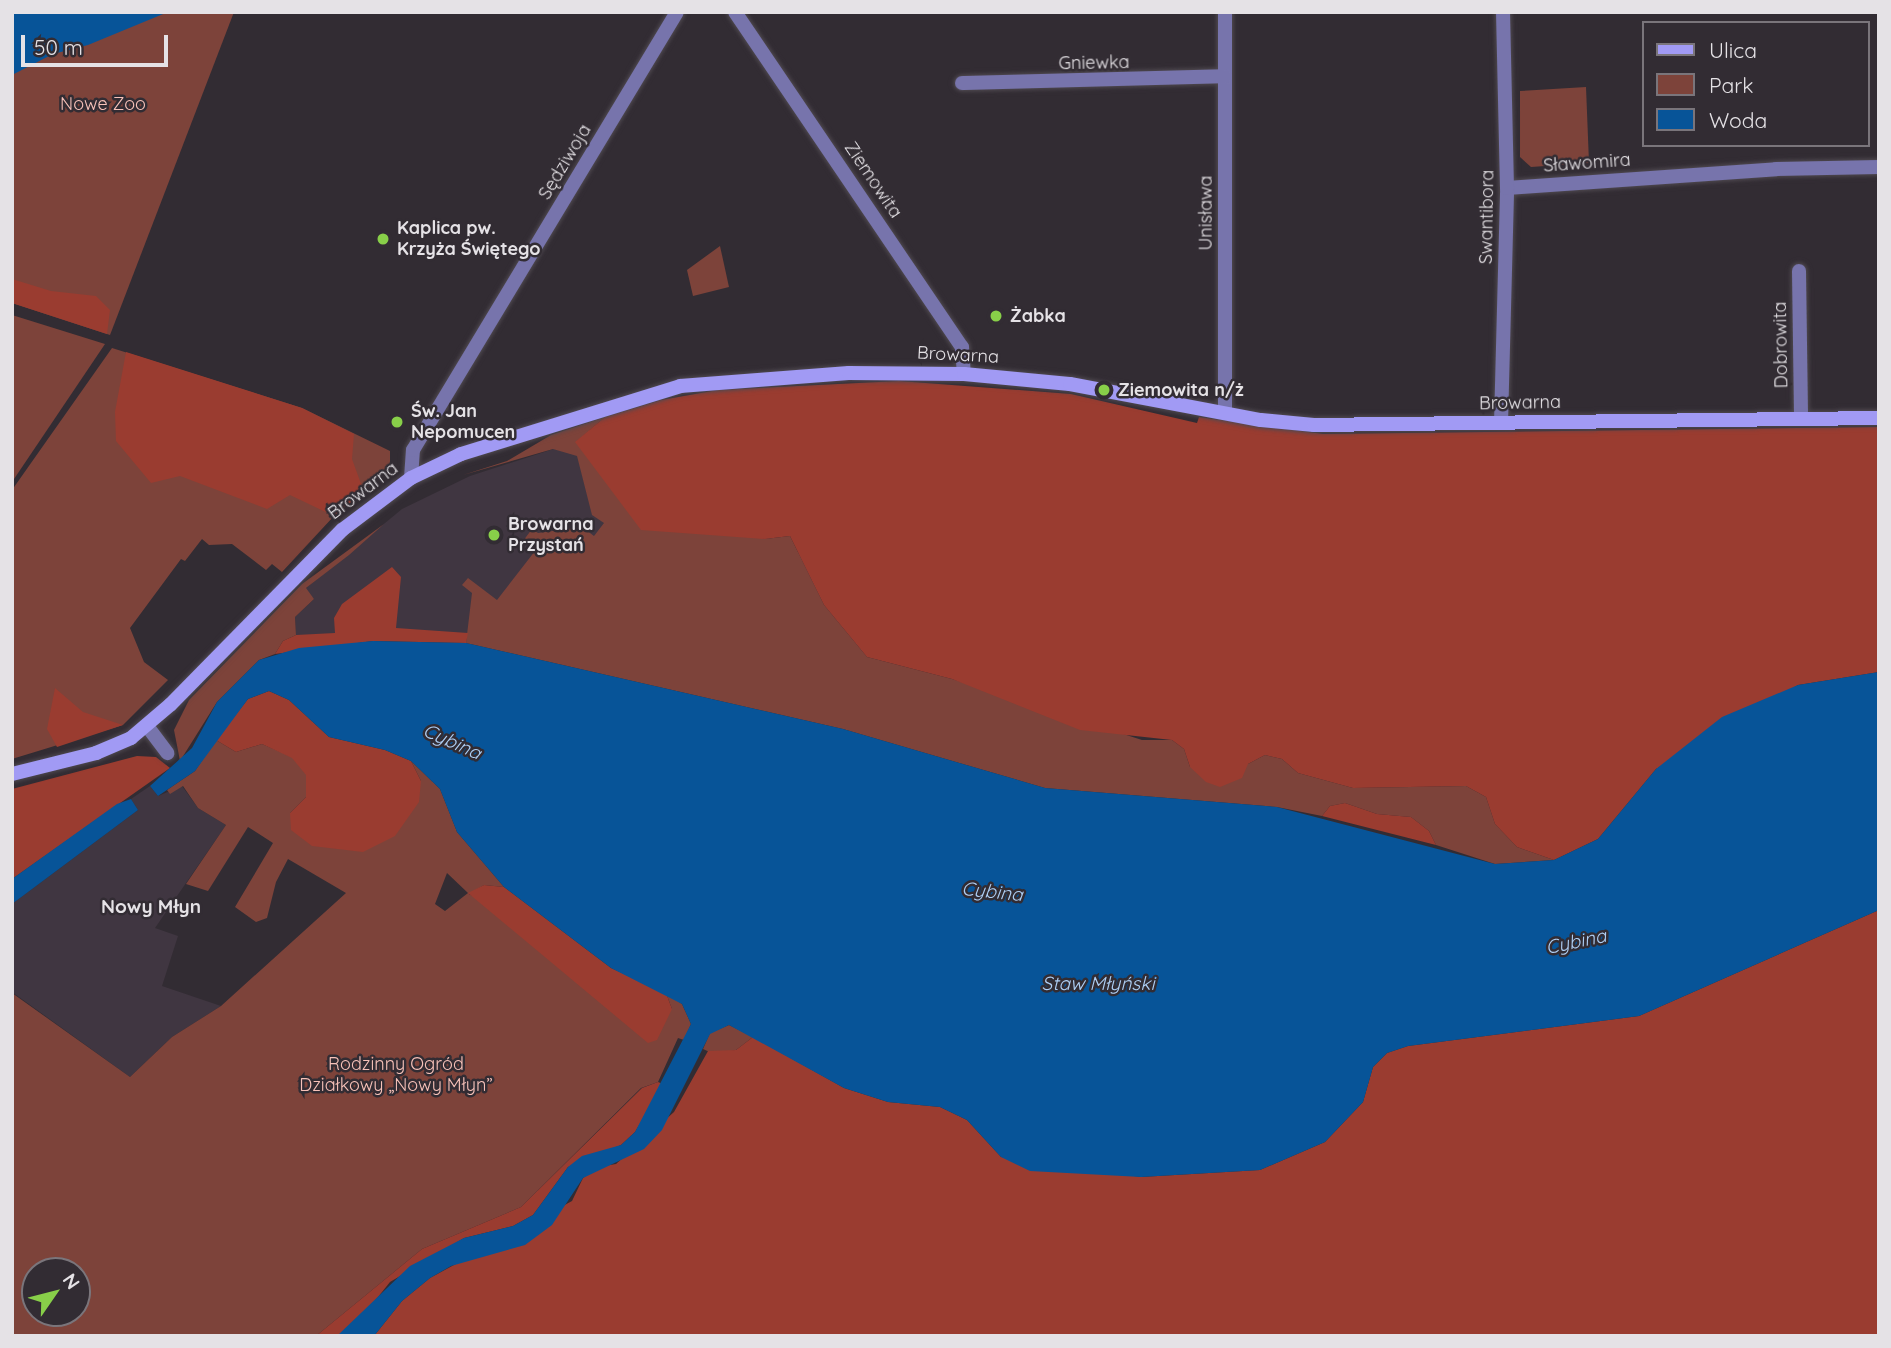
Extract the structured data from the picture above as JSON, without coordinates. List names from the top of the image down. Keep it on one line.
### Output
{"streets":{"street":["Gniewka","Sędziwoja","Sławomira","Ziemowita","Unisława","Swantibora","Dobrowita","Browarna"]},"crossings":[["Gniewka","Unisława"],["Sędziwoja","Browarna"],["Sławomira","Swantibora"],["Ziemowita","Browarna"],["Unisława","Browarna"],["Swantibora","Browarna"],["Dobrowita","Browarna"]],"districts":["Nowy Młyn"],"water":["Cybina","Staw Młyński"],"parks":["Nowe Zoo","Rodzinny Ogród Działkowy „Nowy Młyn”"],"places":["Kaplica pw. Krzyża Świętego","Żabka","Ziemowita n/ż","Św. Jan Nepomucen","Browarna Przystań"],"legend":["Ulica","Park","Woda"],"scale_bar":"50 m","north":"top right"}
